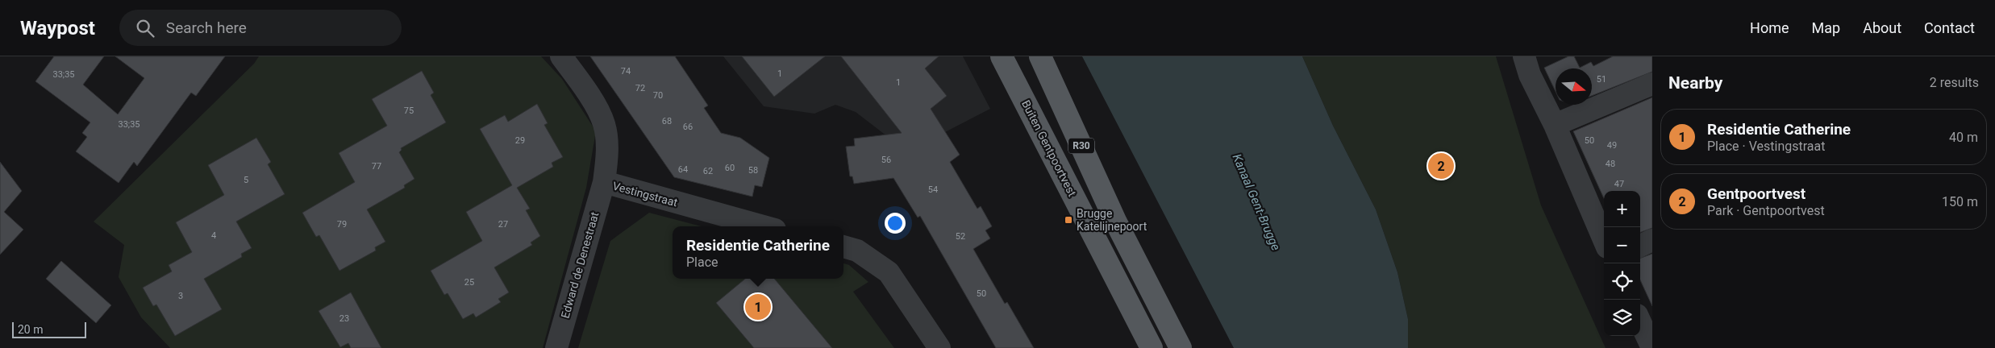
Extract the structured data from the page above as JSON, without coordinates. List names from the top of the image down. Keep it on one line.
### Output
{"streets":{"main road":["R30","Buiten Gentpoortvest"],"street":["Vestingstraat","Edward de Denestraat"]},"crossings":[["Vestingstraat","Edward de Denestraat"]],"water":["Kanaal Gent-Brugge"],"places":{"transit":["Brugge Katelijnepoort"]},"house_numbers":["74","1","33;35","51","1","72","70","75","68","33;35","66","29","50","49","56","48","77","60","64","58","62","5","47","54","79","27","4","52","25","50","3","23"],"scale_bar":"20 m","north":"right","page":{"header":"Waypost","search":"Search here","nav":["Home","Map","About","Contact"],"heading":["Nearby","2 results"],"list":[{"mark":"1","name":"Residentie Catherine","note":"Place · Vestingstraat","value":"40 m"},{"mark":"2","name":"Gentpoortvest","note":"Park · Gentpoortvest","value":"150 m"}],"pins":["2","1"],"map_buttons":["+","−"],"popup":["Residentie Catherine","Place"],"scale":"20 m"}}
